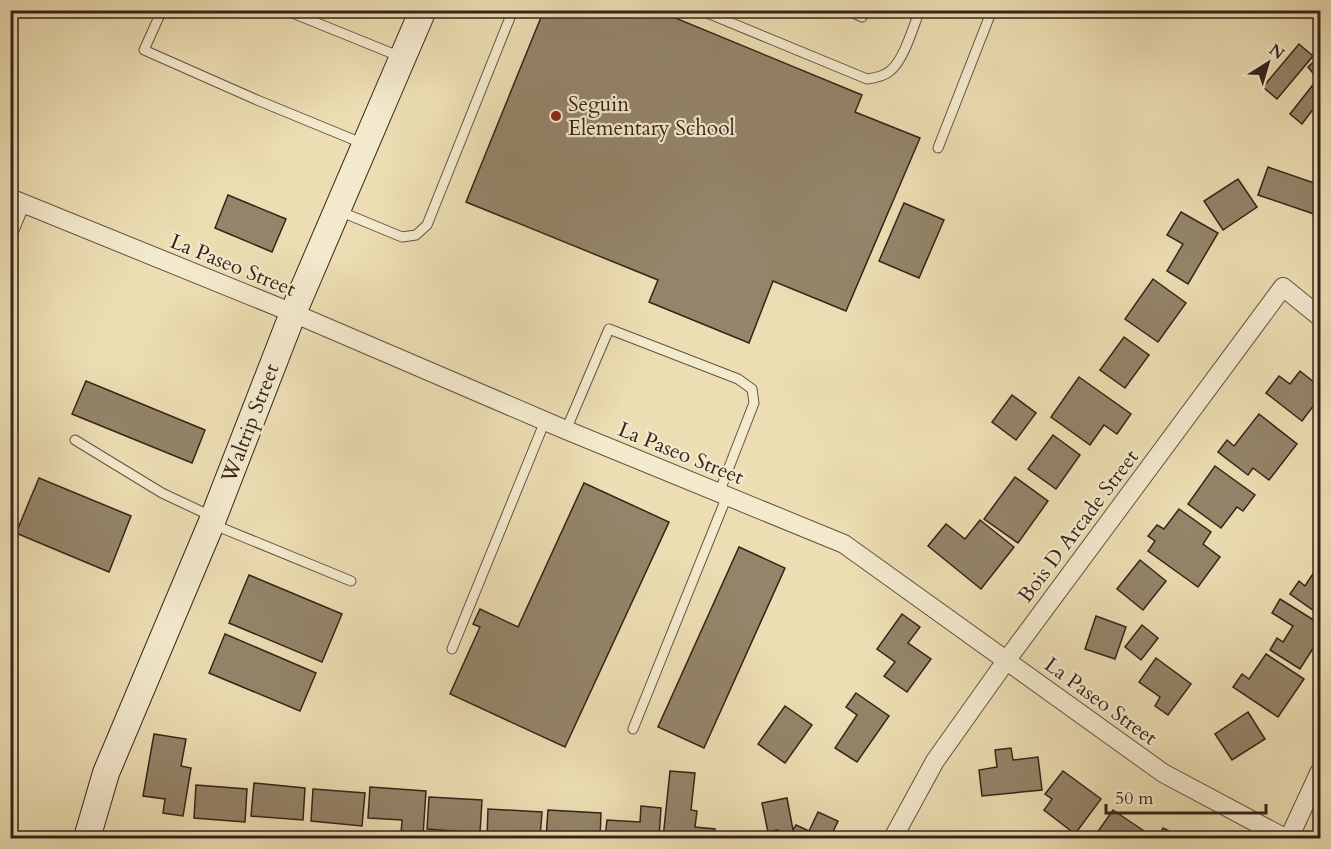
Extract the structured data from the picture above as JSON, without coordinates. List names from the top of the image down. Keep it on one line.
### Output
{"streets":{"street":["La Paseo Street","Waltrip Street","Bois D Arcade Street"]},"crossings":[["La Paseo Street","Waltrip Street"],["La Paseo Street","Bois D Arcade Street"]],"places":["Seguin Elementary School"],"scale_bar":"50 m","north":"top right"}
